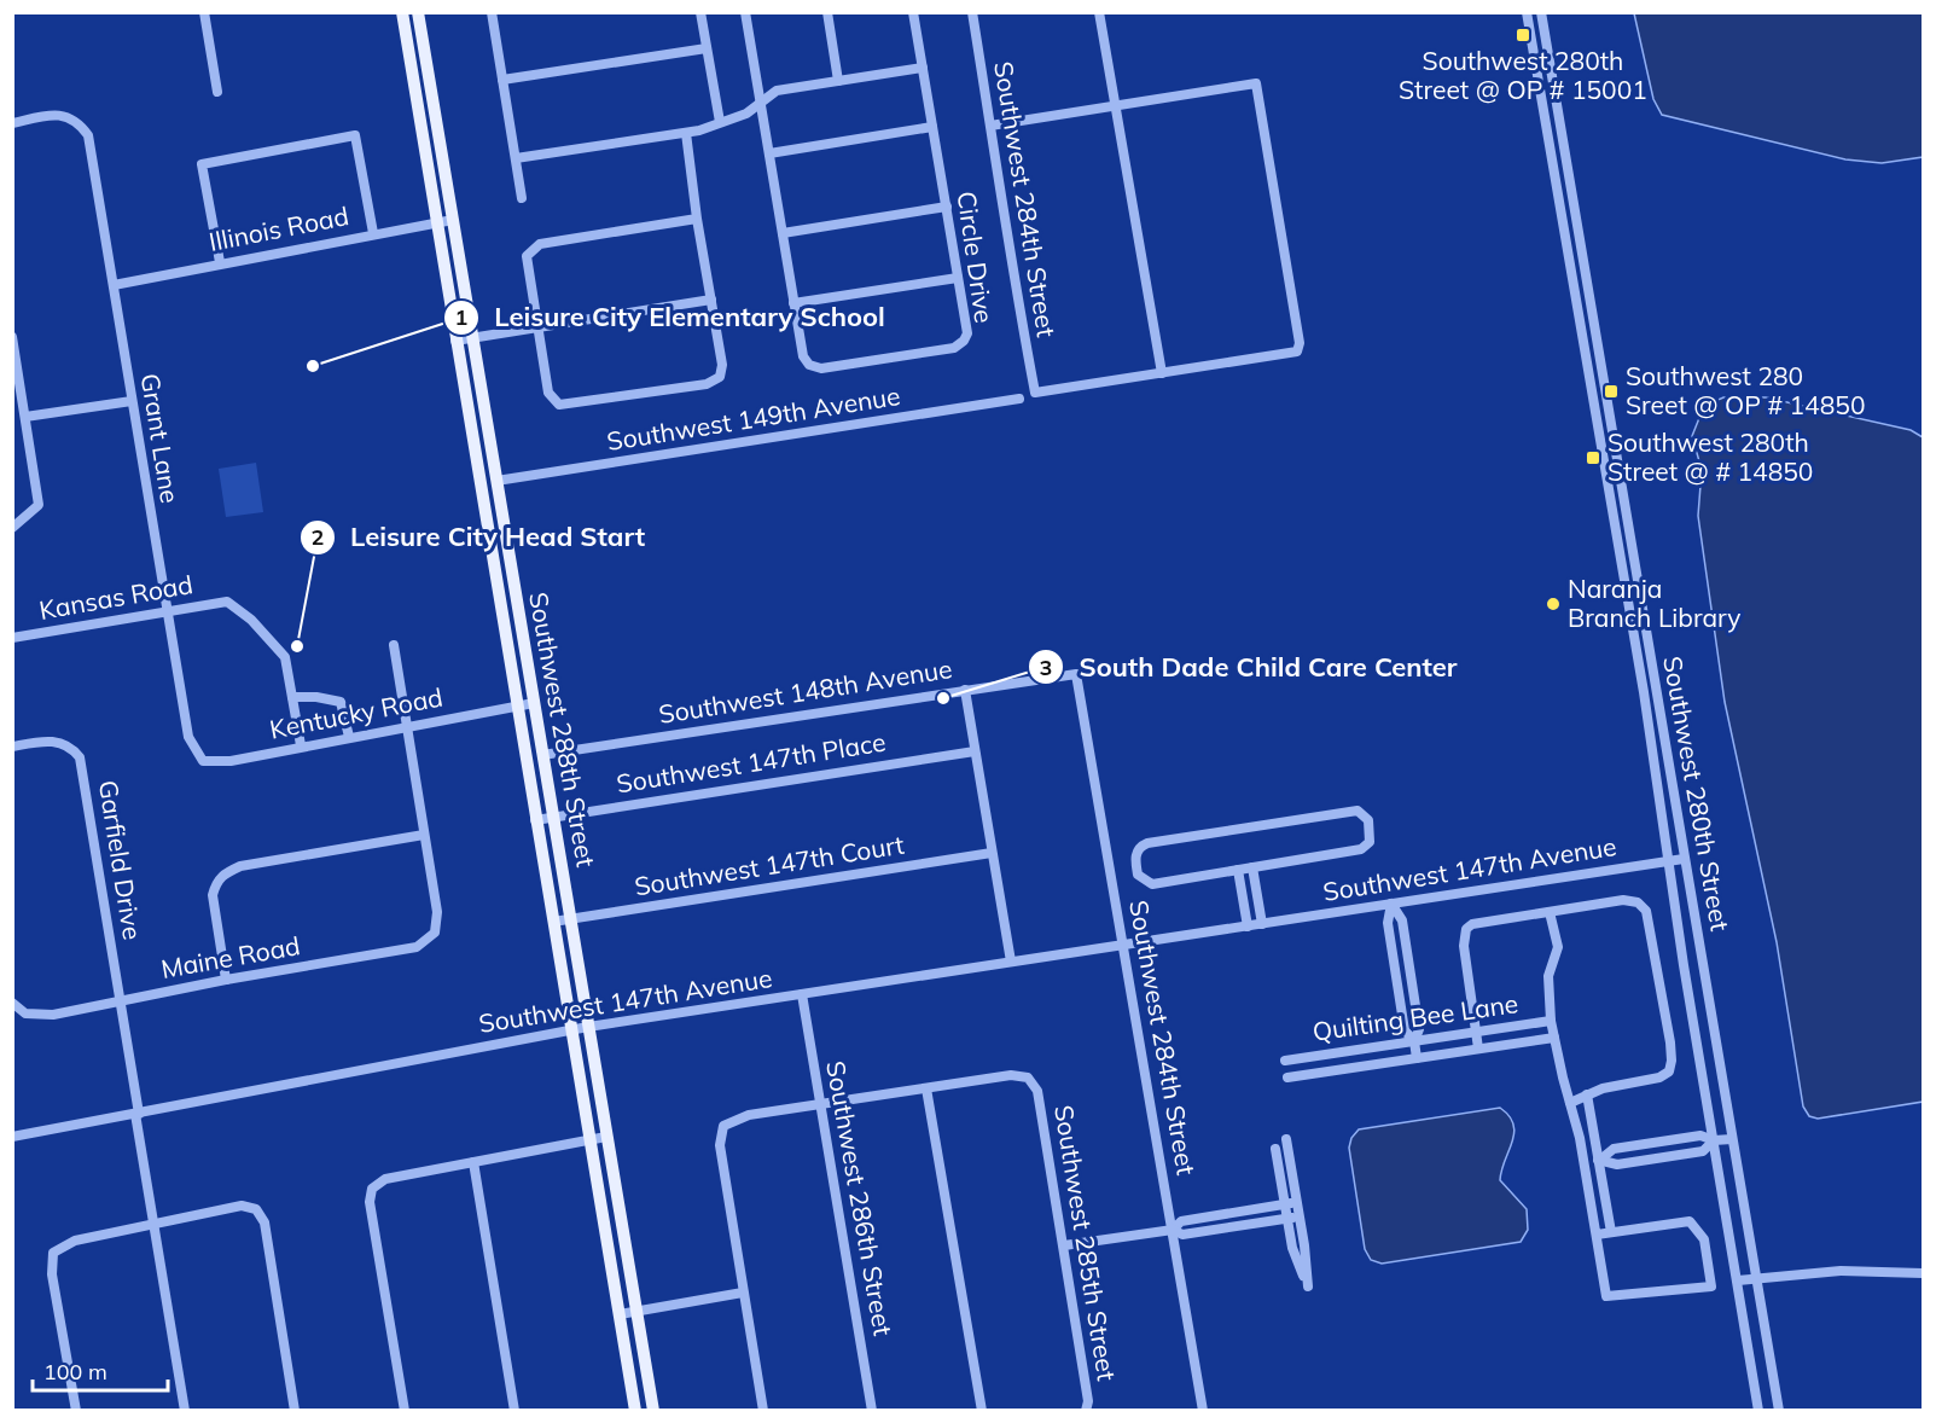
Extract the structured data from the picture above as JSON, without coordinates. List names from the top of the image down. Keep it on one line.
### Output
{"streets":{"main road":["Southwest 288th Street"],"street":["Southwest 284th Street","Illinois Road","Circle Drive","Southwest 149th Avenue","Grant Lane","Kansas Road","Southwest 148th Avenue","Kentucky Road","Southwest 147th Place","Southwest 280th Street","Garfield Drive","Southwest 147th Court","Southwest 147th Avenue","Maine Road","Quilting Bee Lane","Southwest 286th Street","Southwest 285th Street"]},"crossings":[["Southwest 284th Street","Southwest 148th Avenue"],["Southwest 284th Street","Southwest 147th Avenue"],["Illinois Road","Grant Lane"],["Illinois Road","Southwest 288th Street"],["Southwest 149th Avenue","Southwest 288th Street"],["Grant Lane","Kansas Road"],["Grant Lane","Kentucky Road"],["Southwest 148th Avenue","Southwest 288th Street"],["Kentucky Road","Southwest 288th Street"],["Southwest 288th Street","Southwest 147th Place"],["Southwest 288th Street","Southwest 147th Court"],["Southwest 288th Street","Southwest 147th Avenue"],["Southwest 280th Street","Southwest 147th Avenue"],["Garfield Drive","Southwest 147th Avenue"],["Garfield Drive","Maine Road"],["Southwest 147th Avenue","Southwest 286th Street"]],"places":{"transit":["Southwest 280th Street @ OP # 15001","Southwest 280 Sreet @ OP # 14850","Southwest 280th Street @ # 14850"],"other":["Leisure City Elementary School","Naranja Branch Library","Leisure City Head Start","South Dade Child Care Center"]},"scale_bar":"100 m"}
